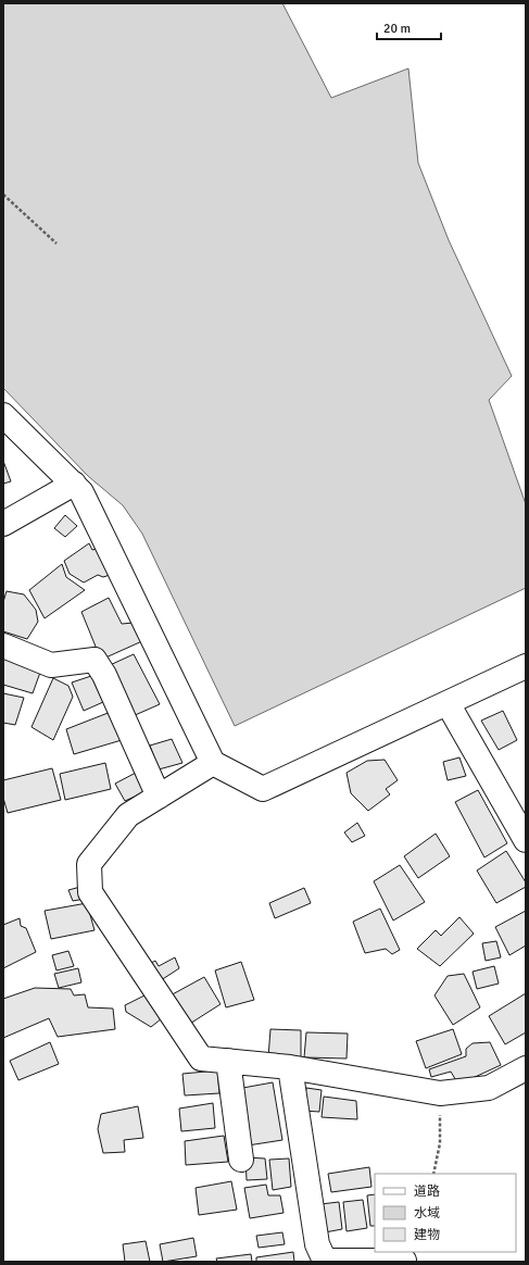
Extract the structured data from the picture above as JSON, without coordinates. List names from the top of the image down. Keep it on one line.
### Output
{"legend":["道路","水域","建物"],"scale_bar":"20 m"}
